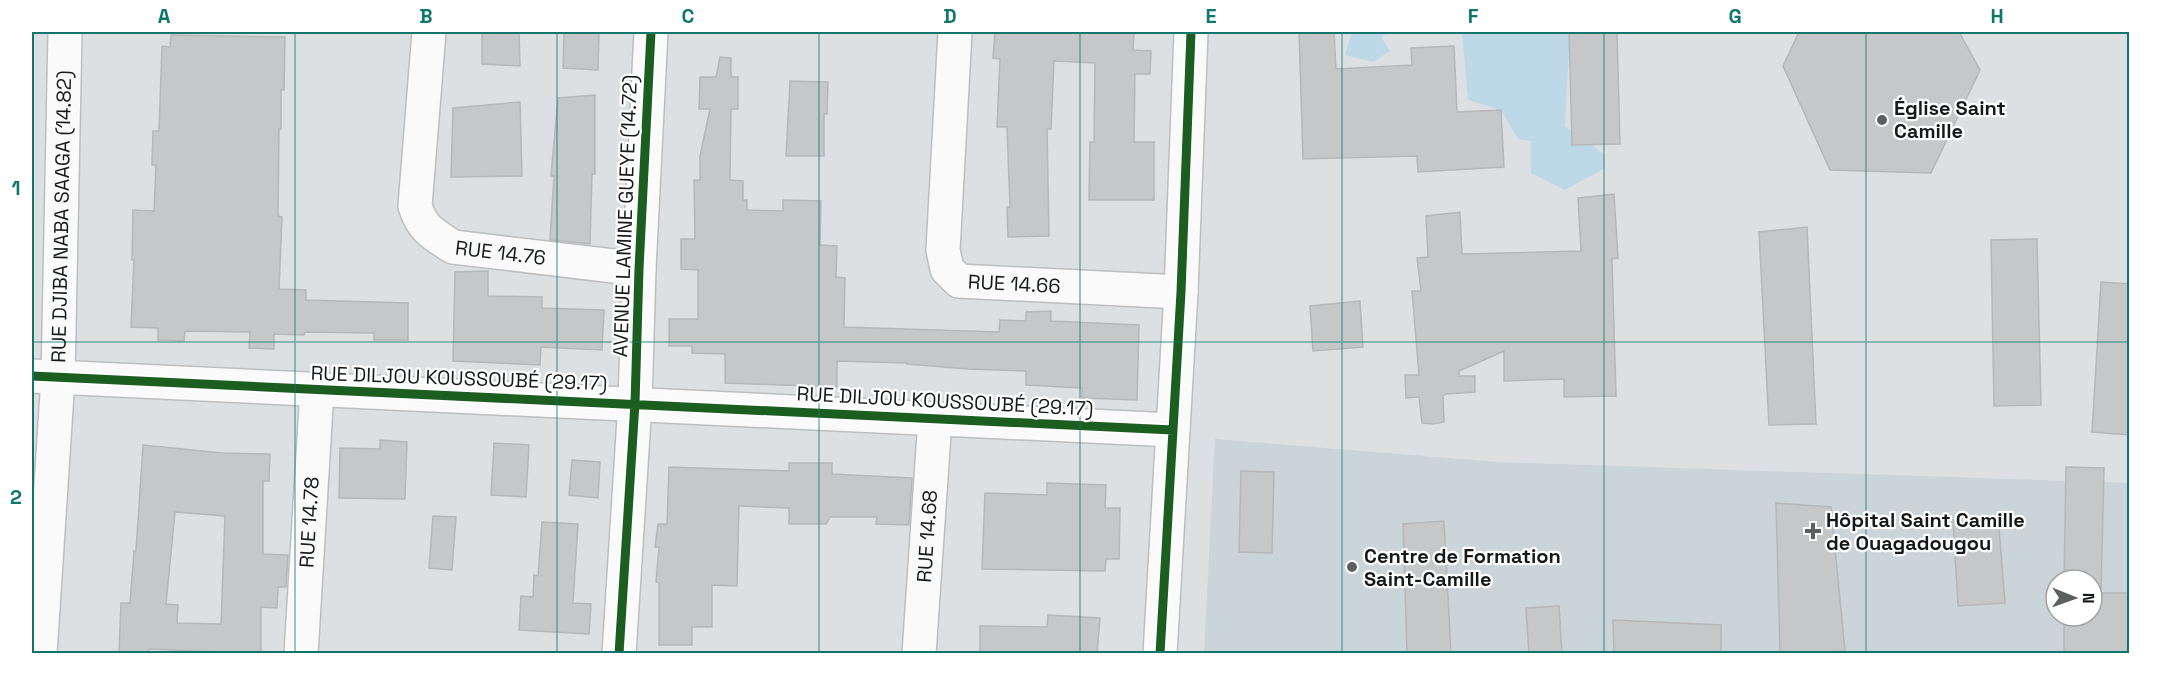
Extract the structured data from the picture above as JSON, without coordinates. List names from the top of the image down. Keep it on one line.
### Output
{"streets":{"street":["AVENUE LAMINE GUEYE (14.72)","RUE DJIBA NABA SAAGA (14.82)","RUE 14.76","RUE 14.66","RUE DILJOU KOUSSOUBÉ (29.17)","RUE 14.78","RUE 14.68"]},"crossings":[["AVENUE LAMINE GUEYE (14.72)","RUE 14.76"],["AVENUE LAMINE GUEYE (14.72)","RUE DILJOU KOUSSOUBÉ (29.17)"],["RUE DJIBA NABA SAAGA (14.82)","RUE DILJOU KOUSSOUBÉ (29.17)"],["RUE DILJOU KOUSSOUBÉ (29.17)","RUE 14.78"],["RUE DILJOU KOUSSOUBÉ (29.17)","RUE 14.68"]],"places":{"other":["Église Saint Camille","Centre de Formation Saint-Camille"],"health":["Hôpital Saint Camille de Ouagadougou"]},"north":"right","grid":{"columns":["A","B","C","D","E","F","G","H"],"rows":["1","2"]}}
